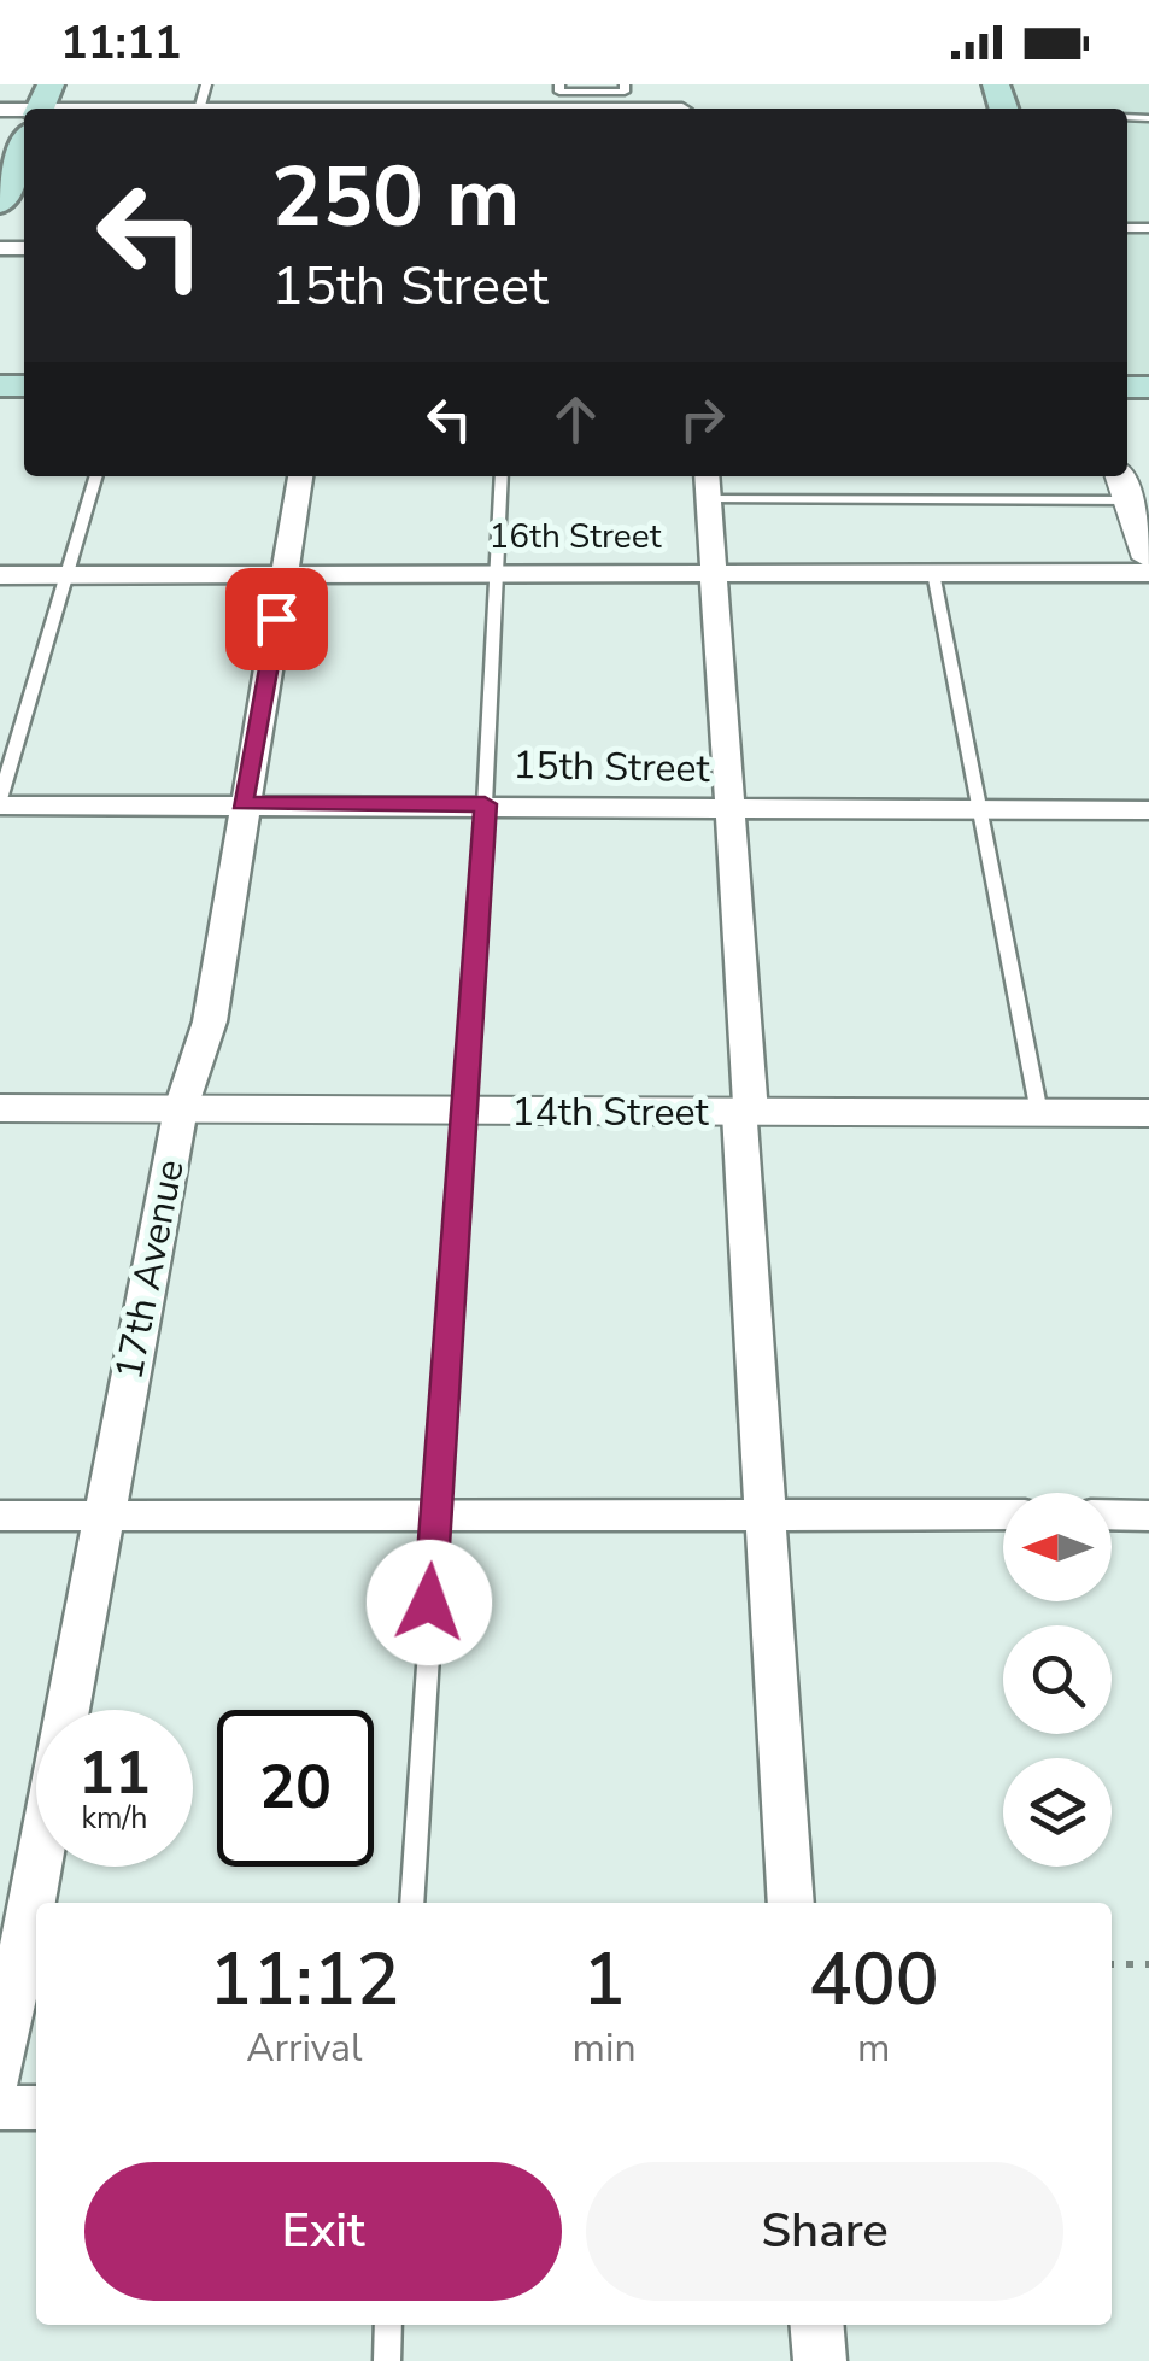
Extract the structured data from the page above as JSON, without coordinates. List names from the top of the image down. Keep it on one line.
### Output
{"streets":{"street":["16th Street","15th Street","14th Street","17th Avenue"]},"crossings":[["16th Street","17th Avenue"],["15th Street","17th Avenue"],["14th Street","17th Avenue"]],"north":"left","page":{"status":"11:11","turn":["250 m","15th Street"],"speed":"11 km/h","limit":"20","eta":["11:12","Arrival","1","min","400","m"],"buttons":["Exit","Share"]}}
